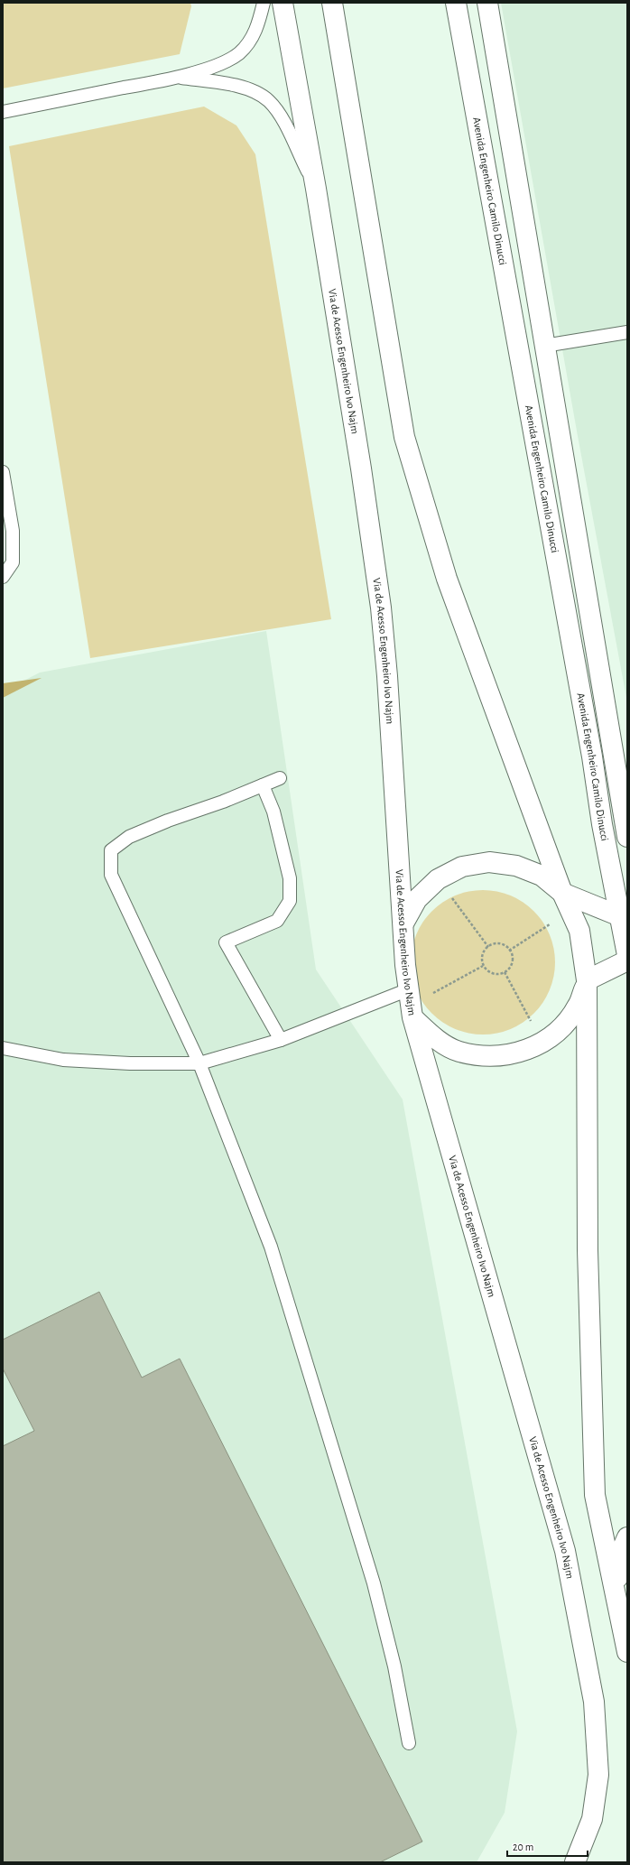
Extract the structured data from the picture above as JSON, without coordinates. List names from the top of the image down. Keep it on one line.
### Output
{"streets":{"main road":["Avenida Engenheiro Camilo Dinucci","Via de Acesso Engenheiro Ivo Najm"]},"scale_bar":"20 m"}
